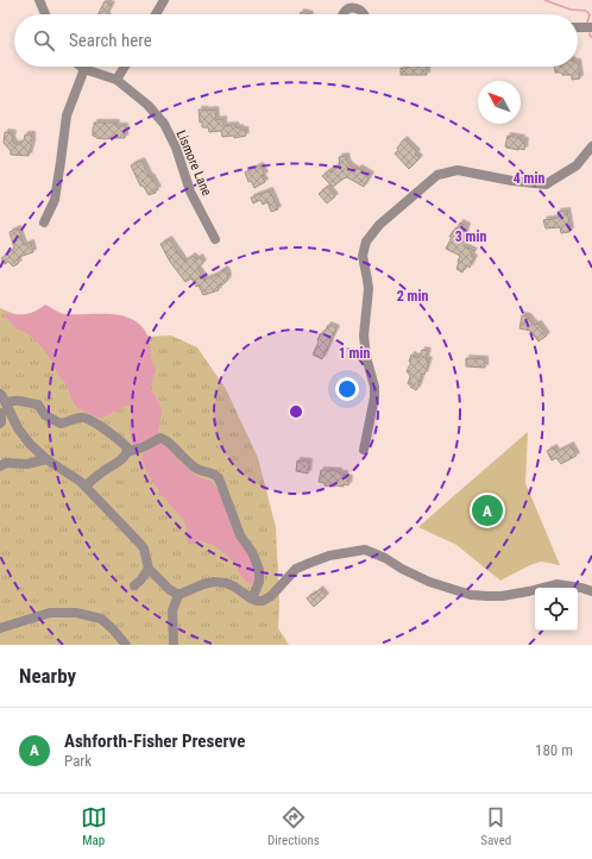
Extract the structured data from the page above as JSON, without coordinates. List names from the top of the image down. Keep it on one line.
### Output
{"streets":{"street":["Lismore Lane"]},"north":"top left","page":{"search":"Search here","pins":"A","heading":"Nearby","list":[{"mark":"A","name":"Ashforth-Fisher Preserve","note":"Park","value":"180 m"}],"nav":["Map","Directions","Saved"]},"rings":["4 min","3 min","2 min","1 min"]}
